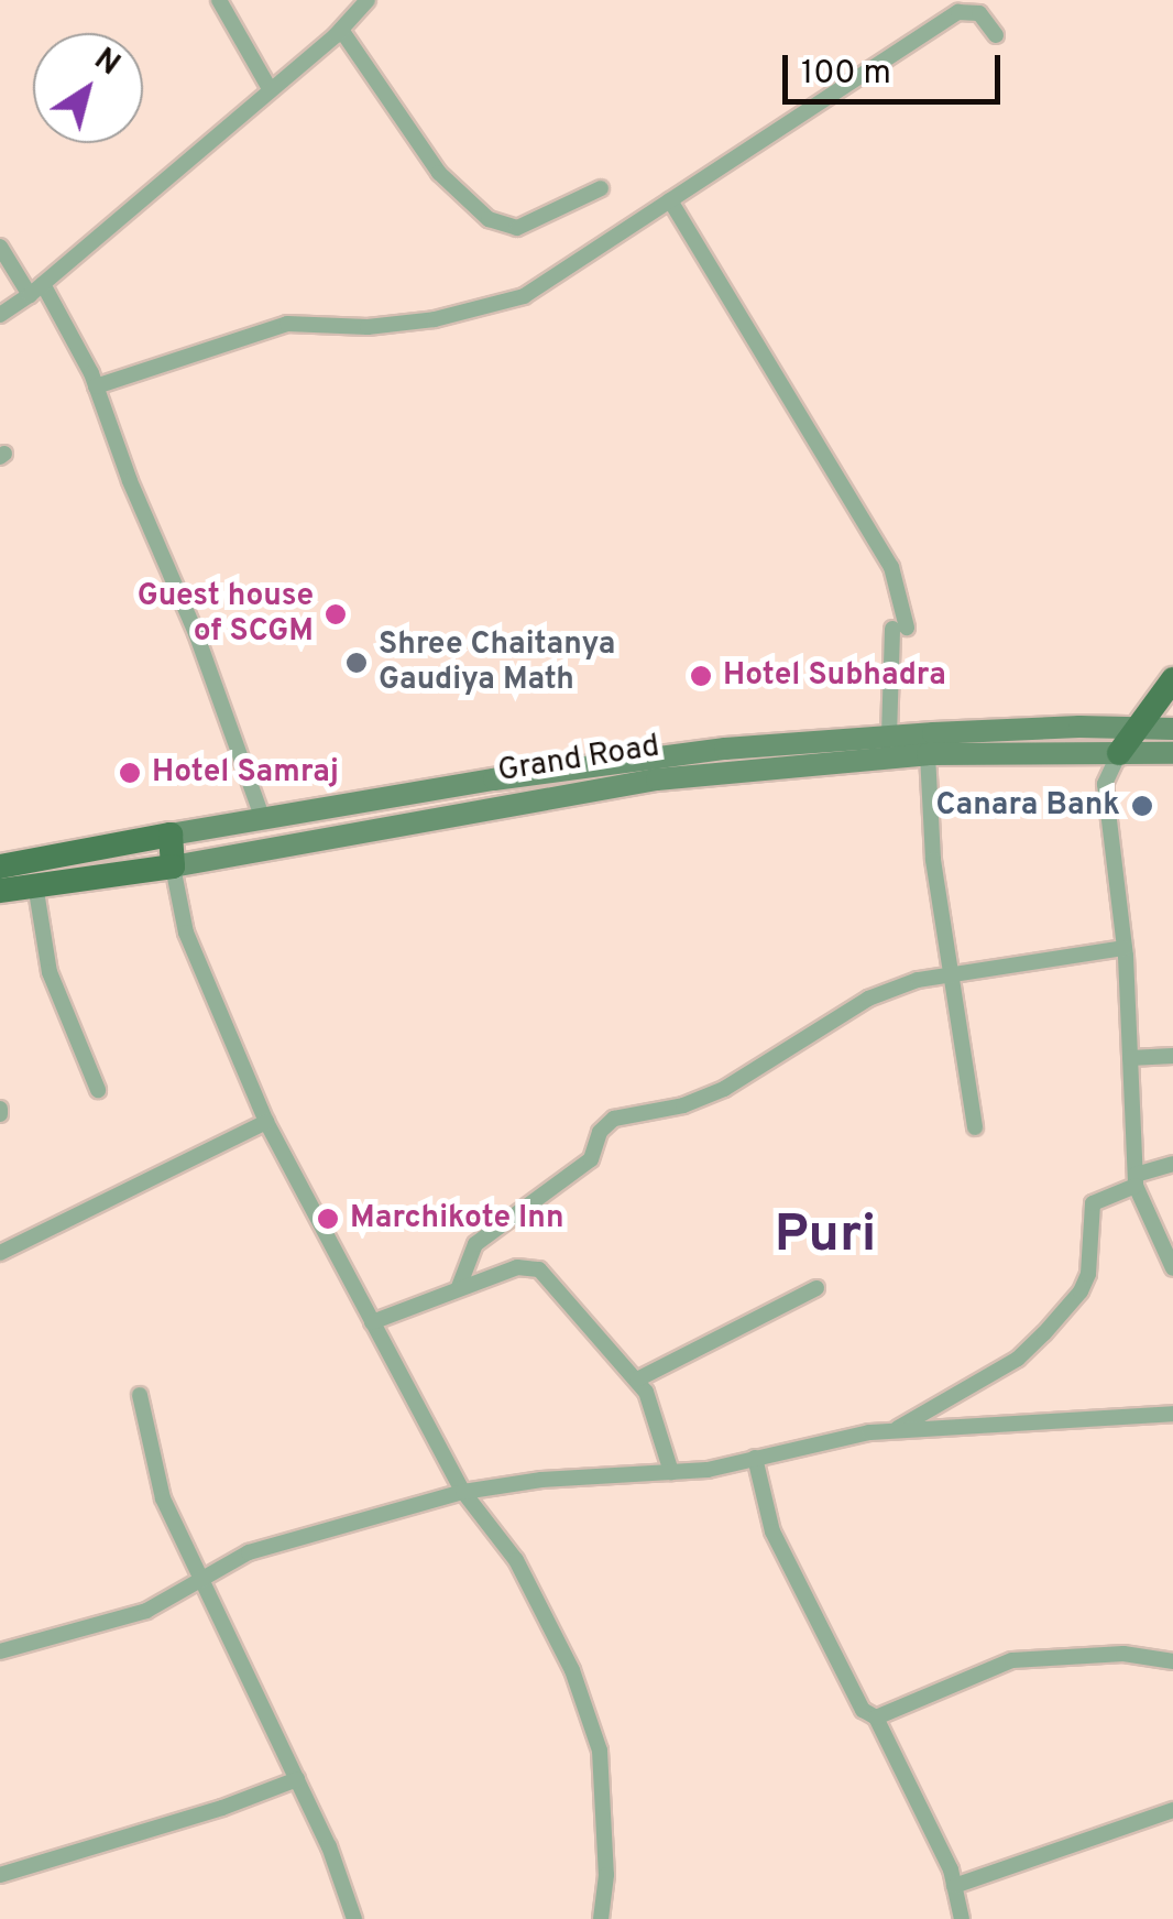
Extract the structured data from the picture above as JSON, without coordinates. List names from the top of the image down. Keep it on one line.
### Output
{"streets":{"main road":["Grand Road"]},"districts":["Puri"],"places":["Guest house of SCGM","Shree Chaitanya Gaudiya Math","Hotel Subhadra","Hotel Samraj","Canara Bank","Marchikote Inn"],"scale_bar":"100 m","north":"top right"}
